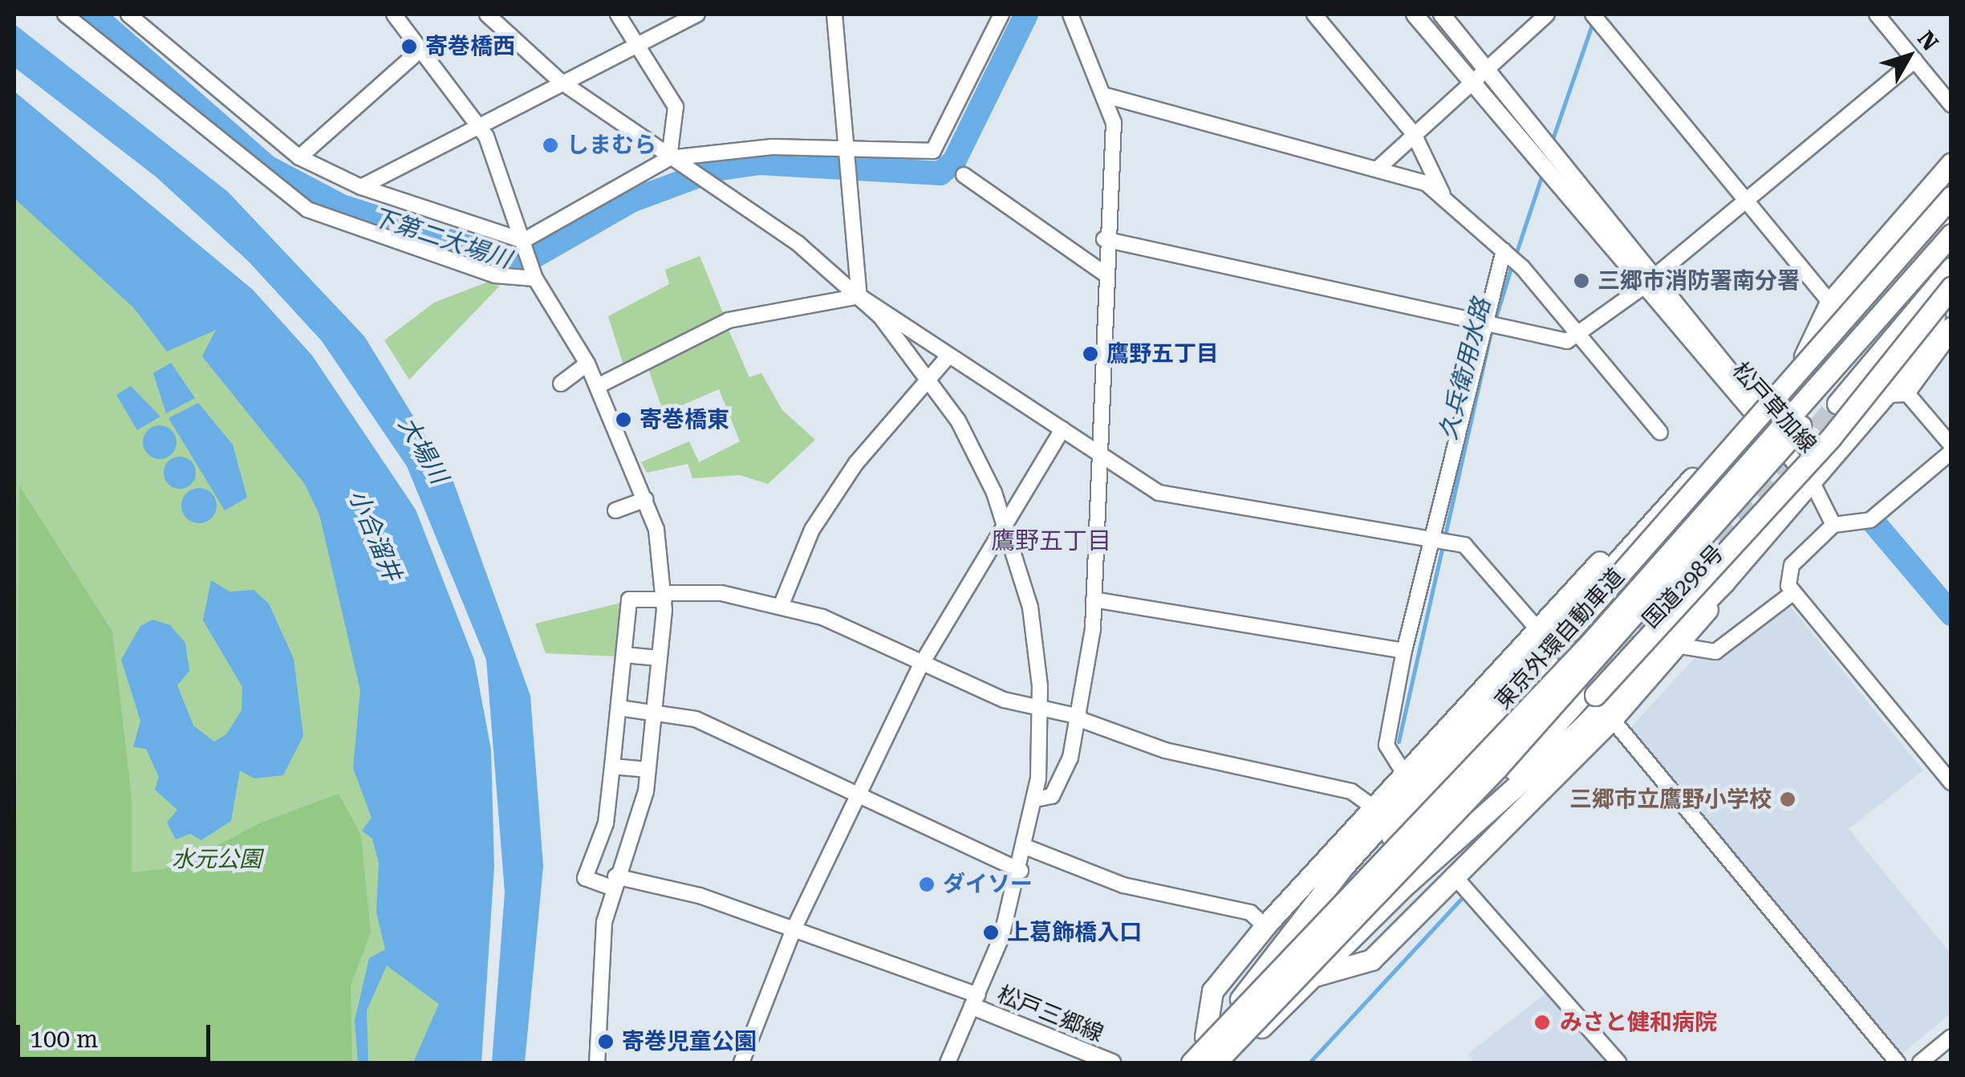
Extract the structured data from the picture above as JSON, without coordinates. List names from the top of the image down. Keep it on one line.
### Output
{"streets":{"highway":["国道298号","東京外環自動車道"],"main road":["松戸草加線","松戸三郷線"]},"crossings":[["松戸草加線","国道298号"]],"districts":["鷹野五丁目"],"water":["下第二大場川","久兵衛用水路","大場川","小合溜井"],"parks":["水元公園"],"places":["寄巻橋西","しまむら","三郷市消防署南分署","鷹野五丁目","寄巻橋東","三郷市立鷹野小学校","ダイソー","上葛飾橋入口","みさと健和病院","寄巻児童公園"],"scale_bar":"100 m","north":"top right"}
